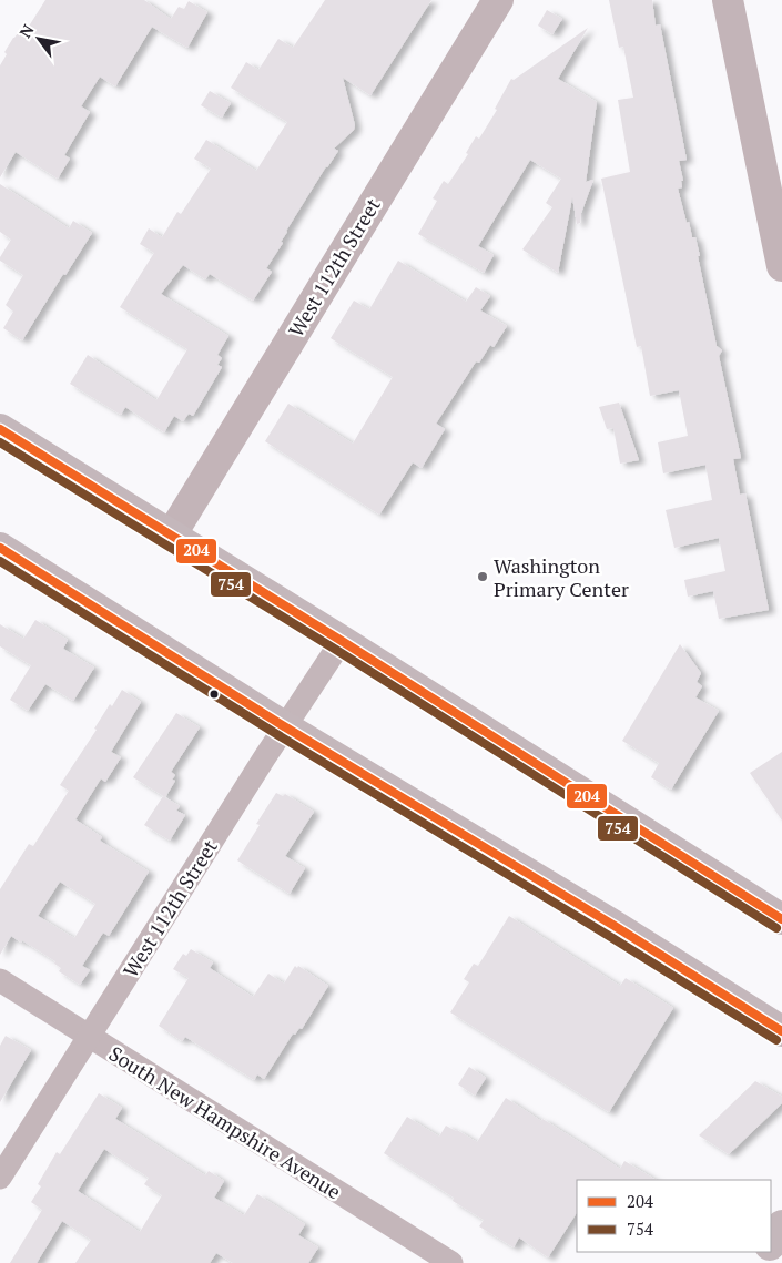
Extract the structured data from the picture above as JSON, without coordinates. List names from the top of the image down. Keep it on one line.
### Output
{"streets":{"street":["West 112th Street","South New Hampshire Avenue"]},"crossings":[["West 112th Street","South New Hampshire Avenue"]],"places":["Washington Primary Center"],"lines":["transit line 204","transit line 754"],"legend":["204","754"],"north":"top left"}
